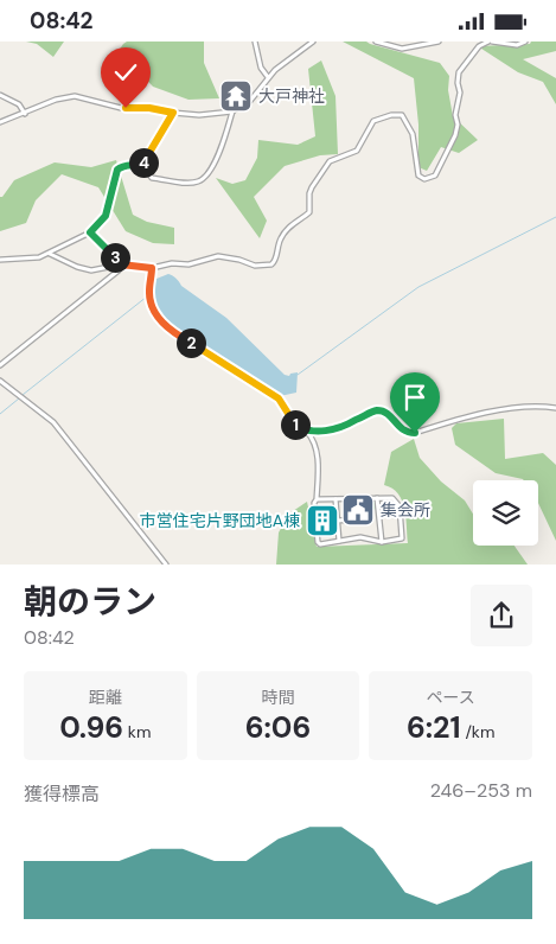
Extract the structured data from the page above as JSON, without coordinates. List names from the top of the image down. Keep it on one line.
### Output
{"places":{"temple":["大戸神社"],"public building":["集会所"],"building":["市営住宅片野団地A棟"]},"page":{"status":"08:42","pins":["4","3","2","1"],"heading":["朝のラン","08:42"],"stats":[["距離","0.96 km"],["時間","6:06"],["ペース","6:21 /km"]],"chart":["獲得標高","246–253 m"]}}
